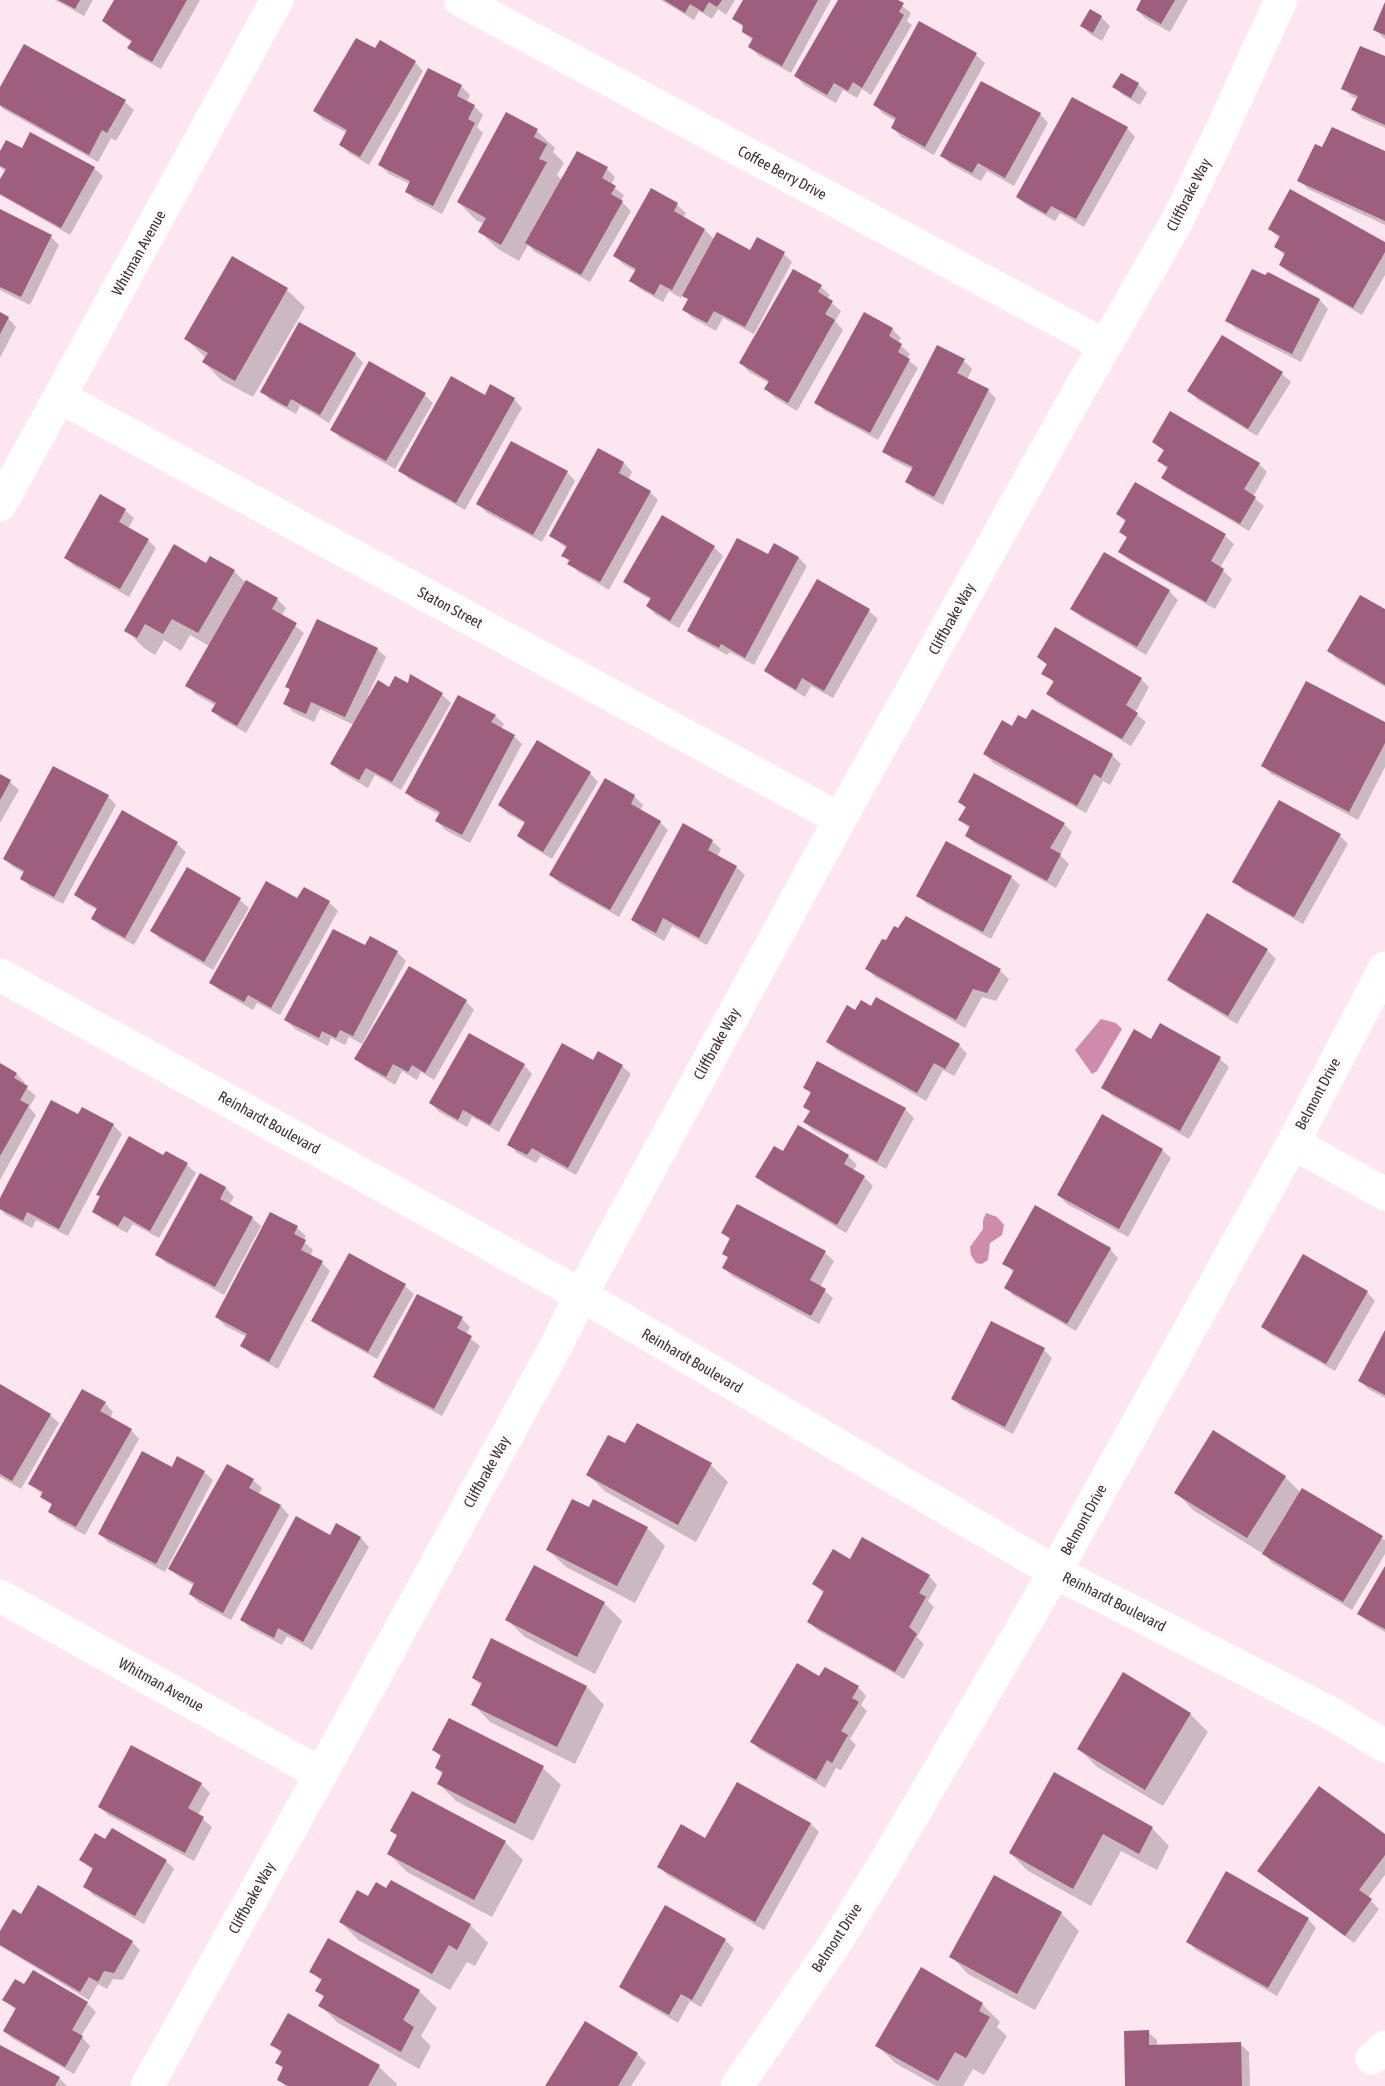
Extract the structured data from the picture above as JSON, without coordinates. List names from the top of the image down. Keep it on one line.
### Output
{"streets":{"street":["Coffee Berry Drive","Cliffbrake Way","Whitman Avenue","Staton Street","Belmont Drive","Reinhardt Boulevard"]},"crossings":[["Coffee Berry Drive","Cliffbrake Way"],["Cliffbrake Way","Whitman Avenue"],["Cliffbrake Way","Staton Street"],["Cliffbrake Way","Reinhardt Boulevard"],["Whitman Avenue","Staton Street"],["Belmont Drive","Reinhardt Boulevard"]]}
